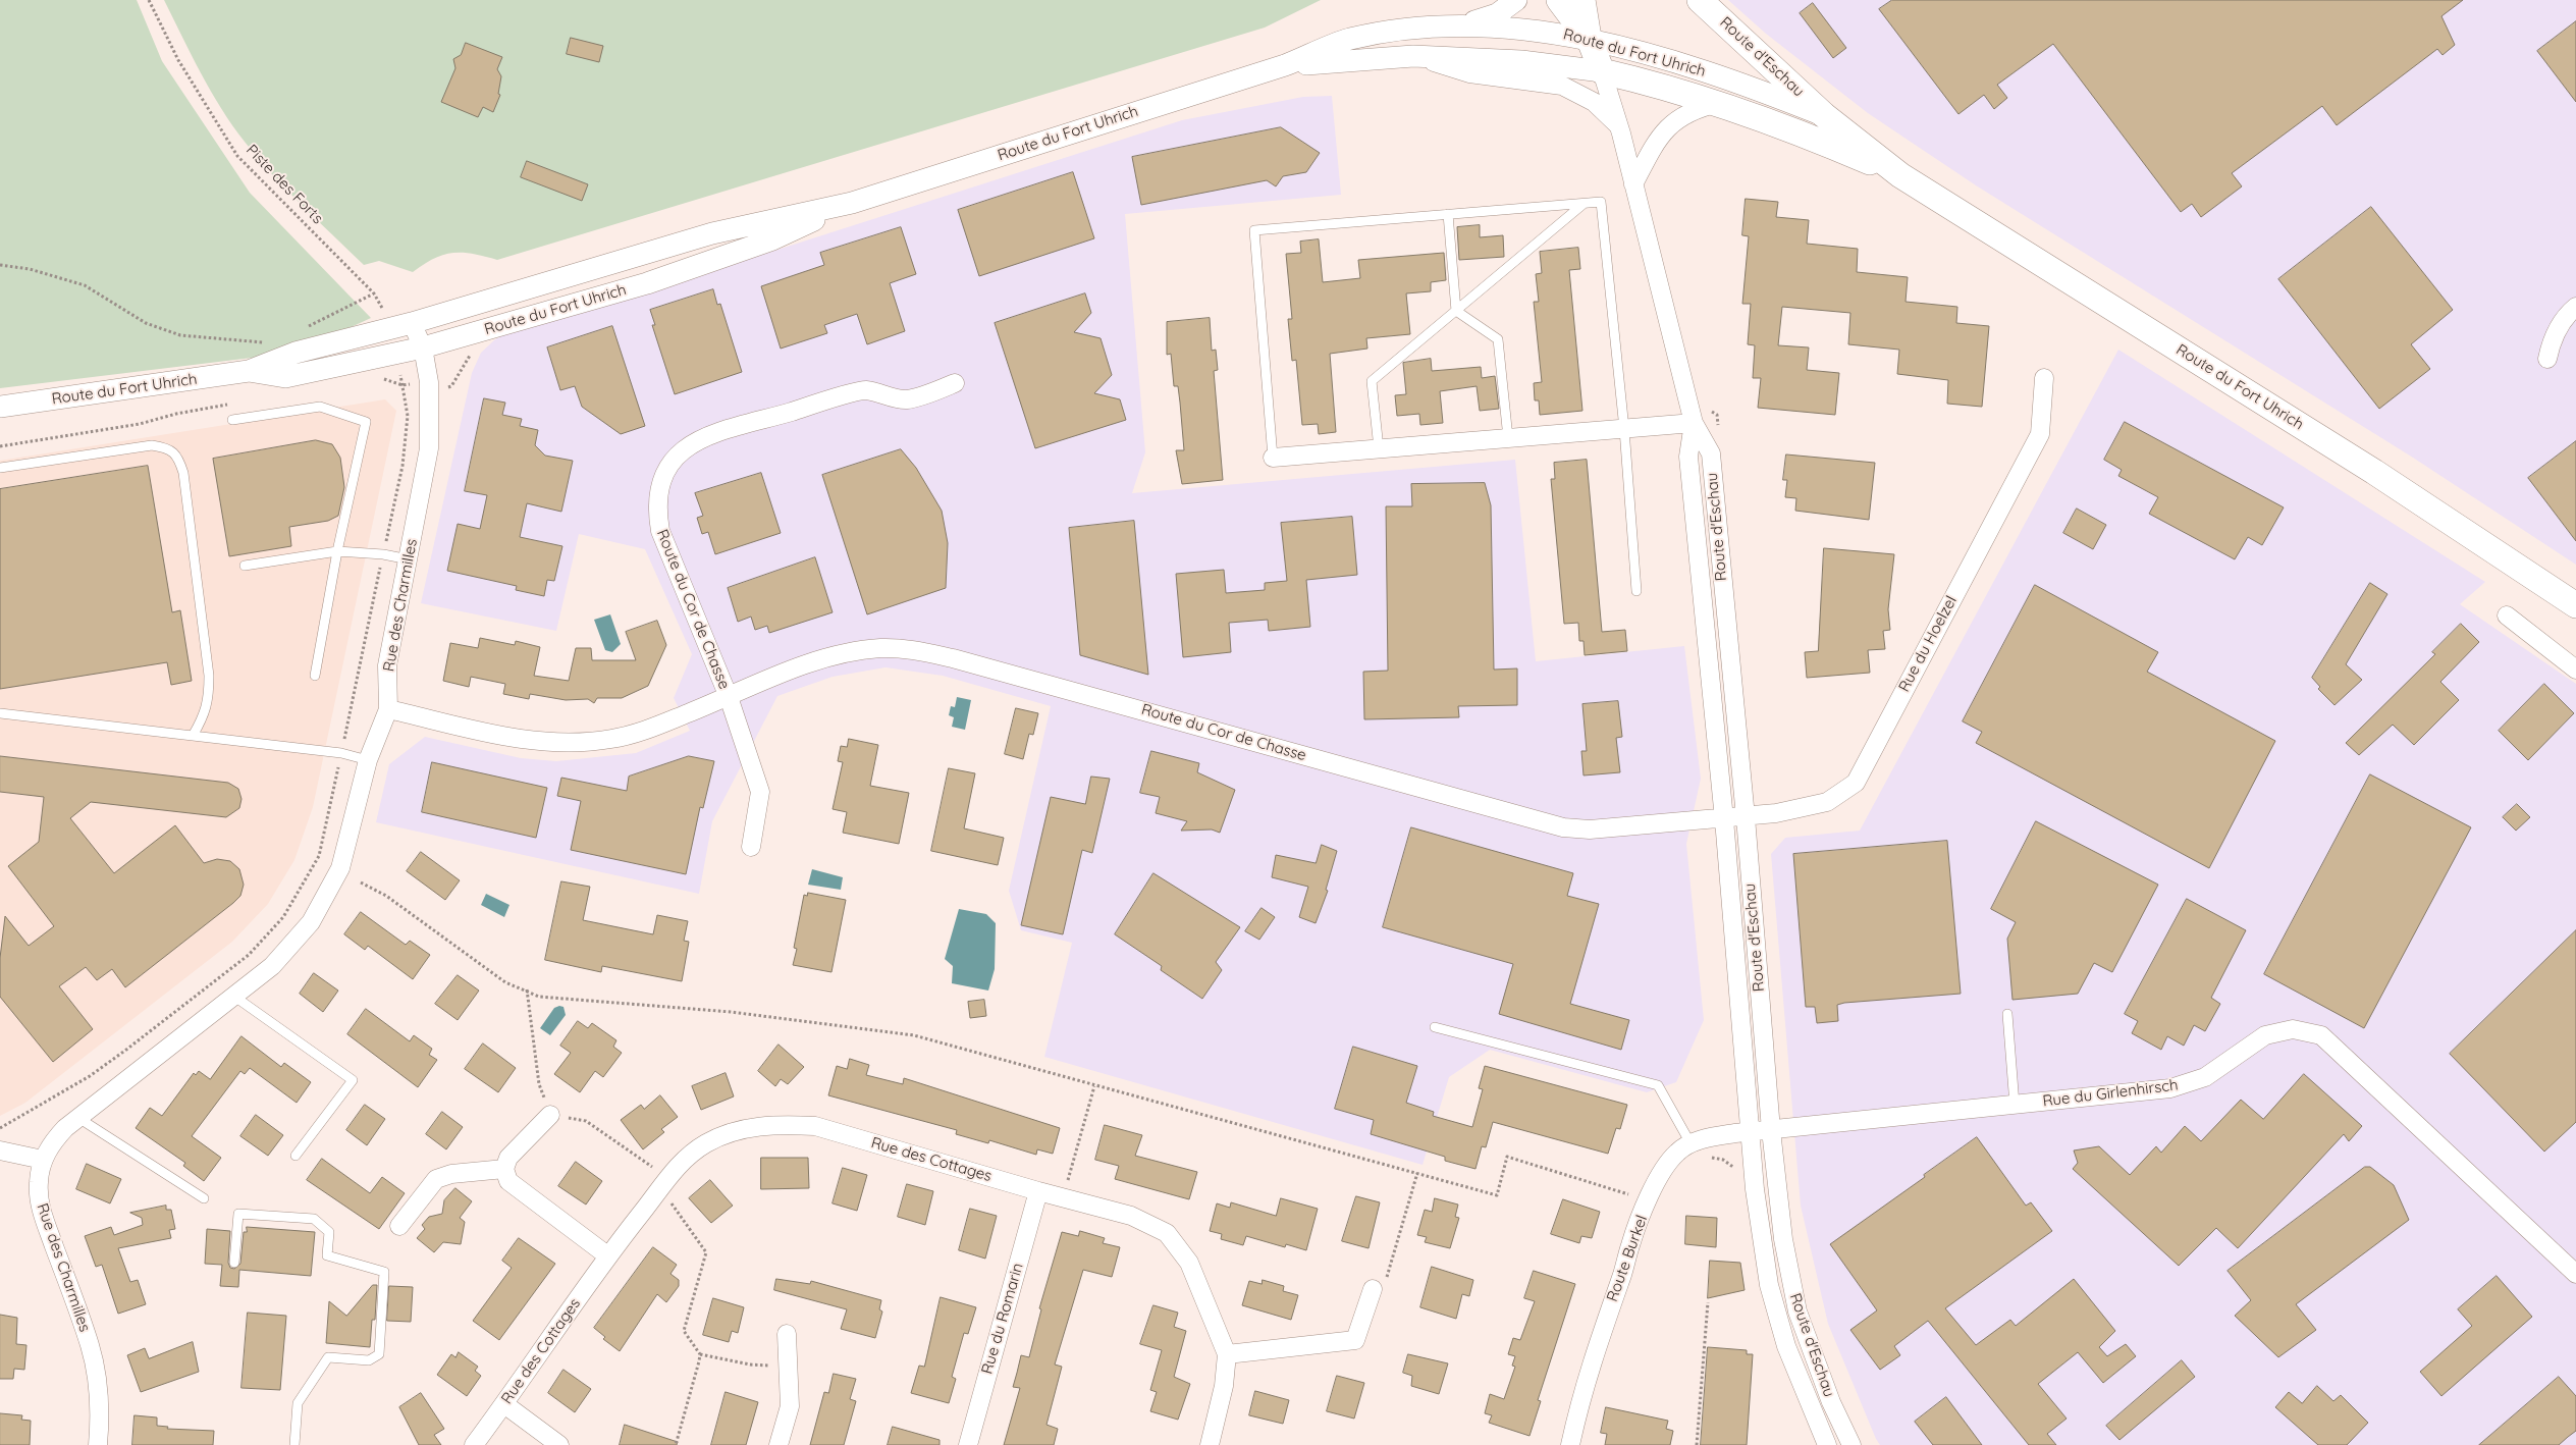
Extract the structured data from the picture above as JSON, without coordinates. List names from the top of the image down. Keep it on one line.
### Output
{"streets":{"main road":["Route du Fort Uhrich","Route d'Eschau"],"street":["Rue des Charmilles","Route du Cor de Chasse","Rue du Hoelzel","Rue du Girlenhirsch","Rue des Cottages","Route Burkel","Rue du Romarin"],"path":["Piste des Forts"]},"crossings":[["Route du Fort Uhrich","Route d'Eschau"],["Route du Fort Uhrich","Rue des Charmilles"],["Route d'Eschau","Route du Cor de Chasse"],["Route d'Eschau","Rue du Hoelzel"],["Route d'Eschau","Rue du Girlenhirsch"],["Route d'Eschau","Route Burkel"],["Rue des Charmilles","Route du Cor de Chasse"],["Route du Cor de Chasse","Rue du Hoelzel"],["Rue du Girlenhirsch","Route Burkel"],["Rue des Cottages","Rue du Romarin"]]}
